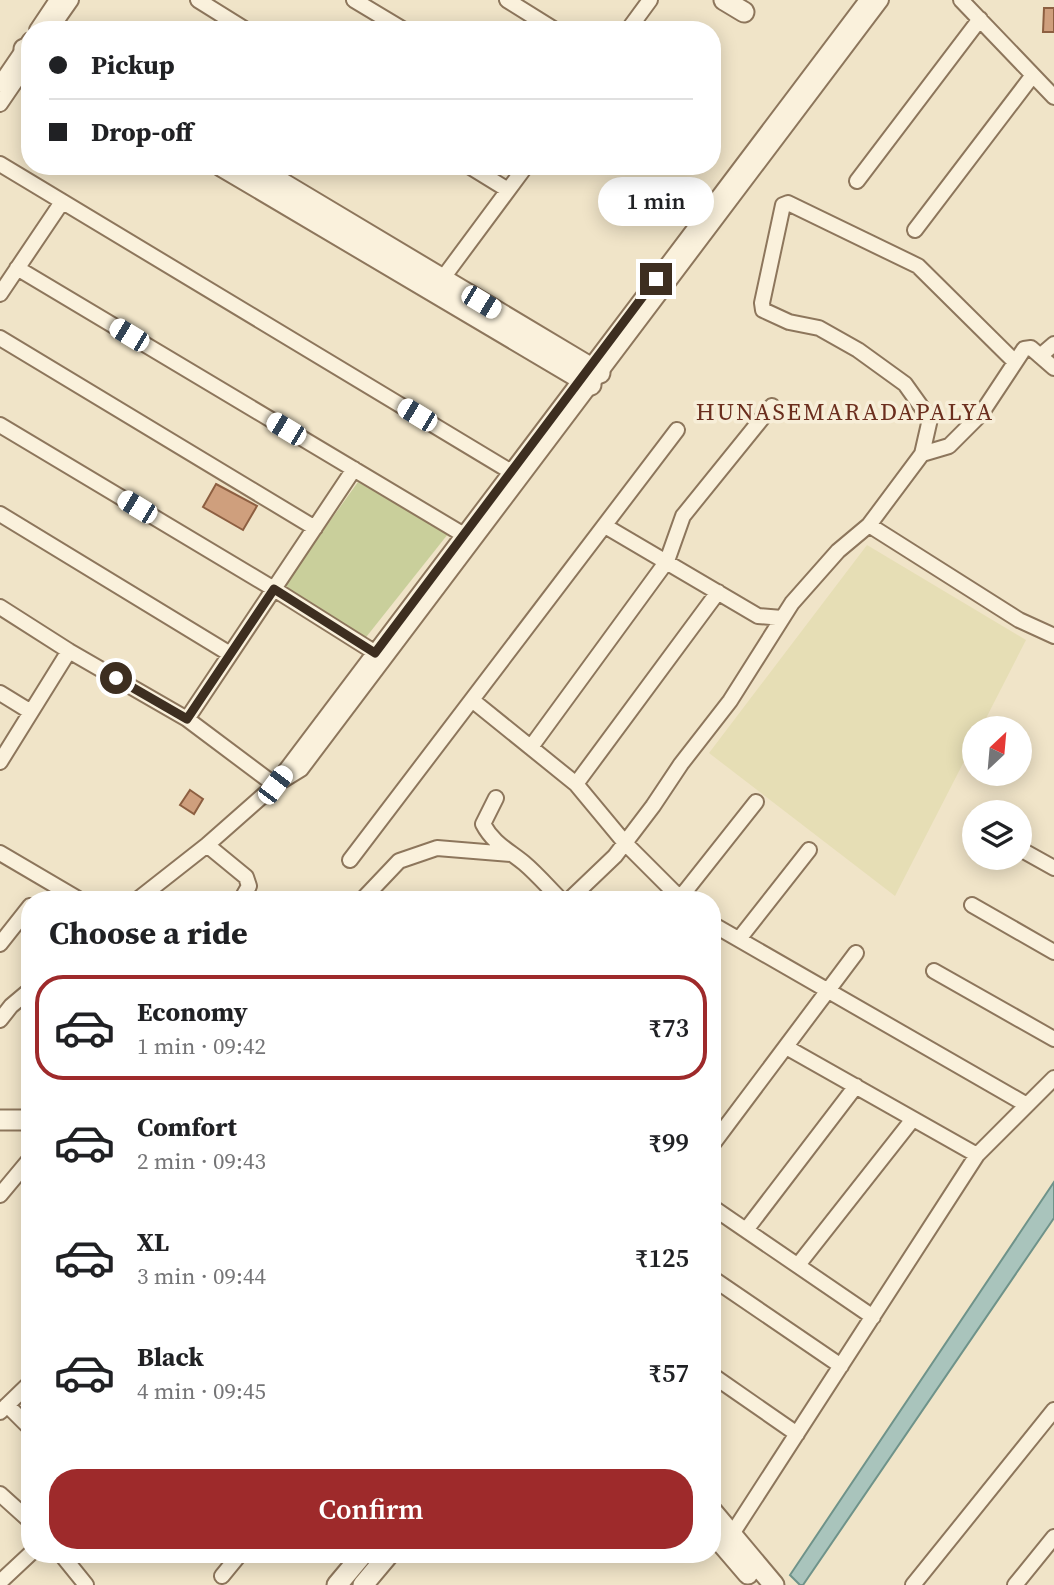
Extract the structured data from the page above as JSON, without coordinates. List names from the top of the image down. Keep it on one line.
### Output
{"districts":["HUNASEMARADAPALYA"],"north":"top right","page":{"banner":["Pickup","Drop-off"],"bubble":"1 min","heading":"Choose a ride","list":[{"name":"Economy","note":"1 min · 09:42","value":"₹73"},{"name":"Comfort","note":"2 min · 09:43","value":"₹99"},{"name":"XL","note":"3 min · 09:44","value":"₹125"},{"name":"Black","note":"4 min · 09:45","value":"₹57"}],"buttons":"Confirm"}}
